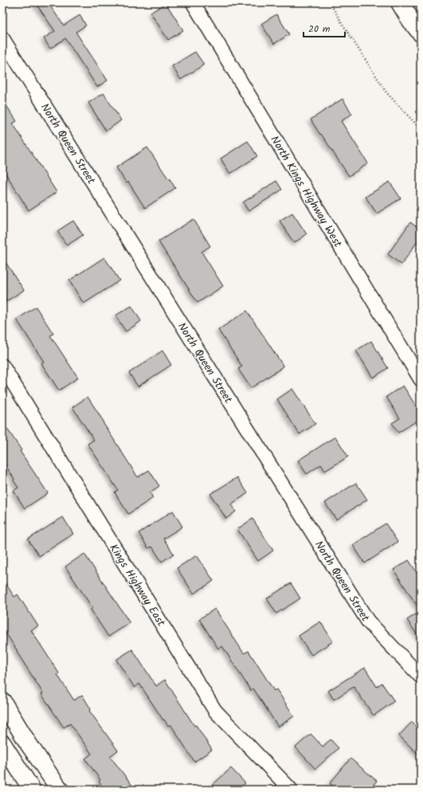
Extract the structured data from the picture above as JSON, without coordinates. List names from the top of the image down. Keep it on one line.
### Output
{"streets":{"street":["North Queen Street","North Kings Highway West","Kings Highway East"]},"scale_bar":"20 m"}
